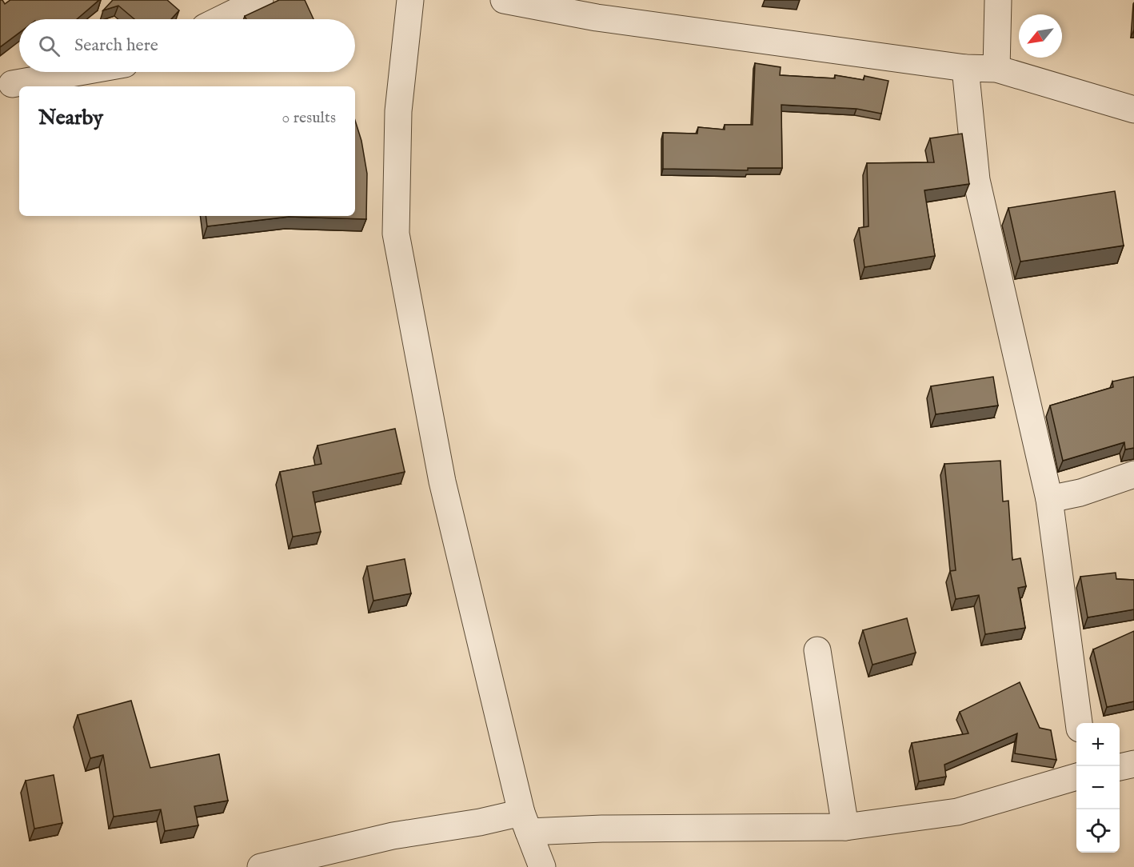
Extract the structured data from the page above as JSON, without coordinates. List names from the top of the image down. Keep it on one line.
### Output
{"north":"bottom left","page":{"search":"Search here","heading":["Nearby","0 results"],"map_buttons":["+","−"]}}
